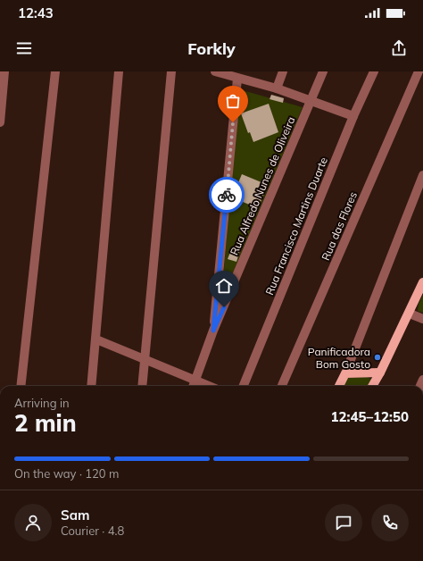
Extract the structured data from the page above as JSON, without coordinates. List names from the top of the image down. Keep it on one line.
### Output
{"streets":{"street":["Rua Alfredo Nunes de Oliveira","Rua Francisco Martins Duarte","Rua das Flores"]},"places":["Panificadora Bom Gosto"],"page":{"status":"12:43","header":"Forkly","heading":["2 min","Arriving in","12:45–12:50"],"panel":["Sam","Courier · 4.8"],"bar":"On the way · 120 m"}}
